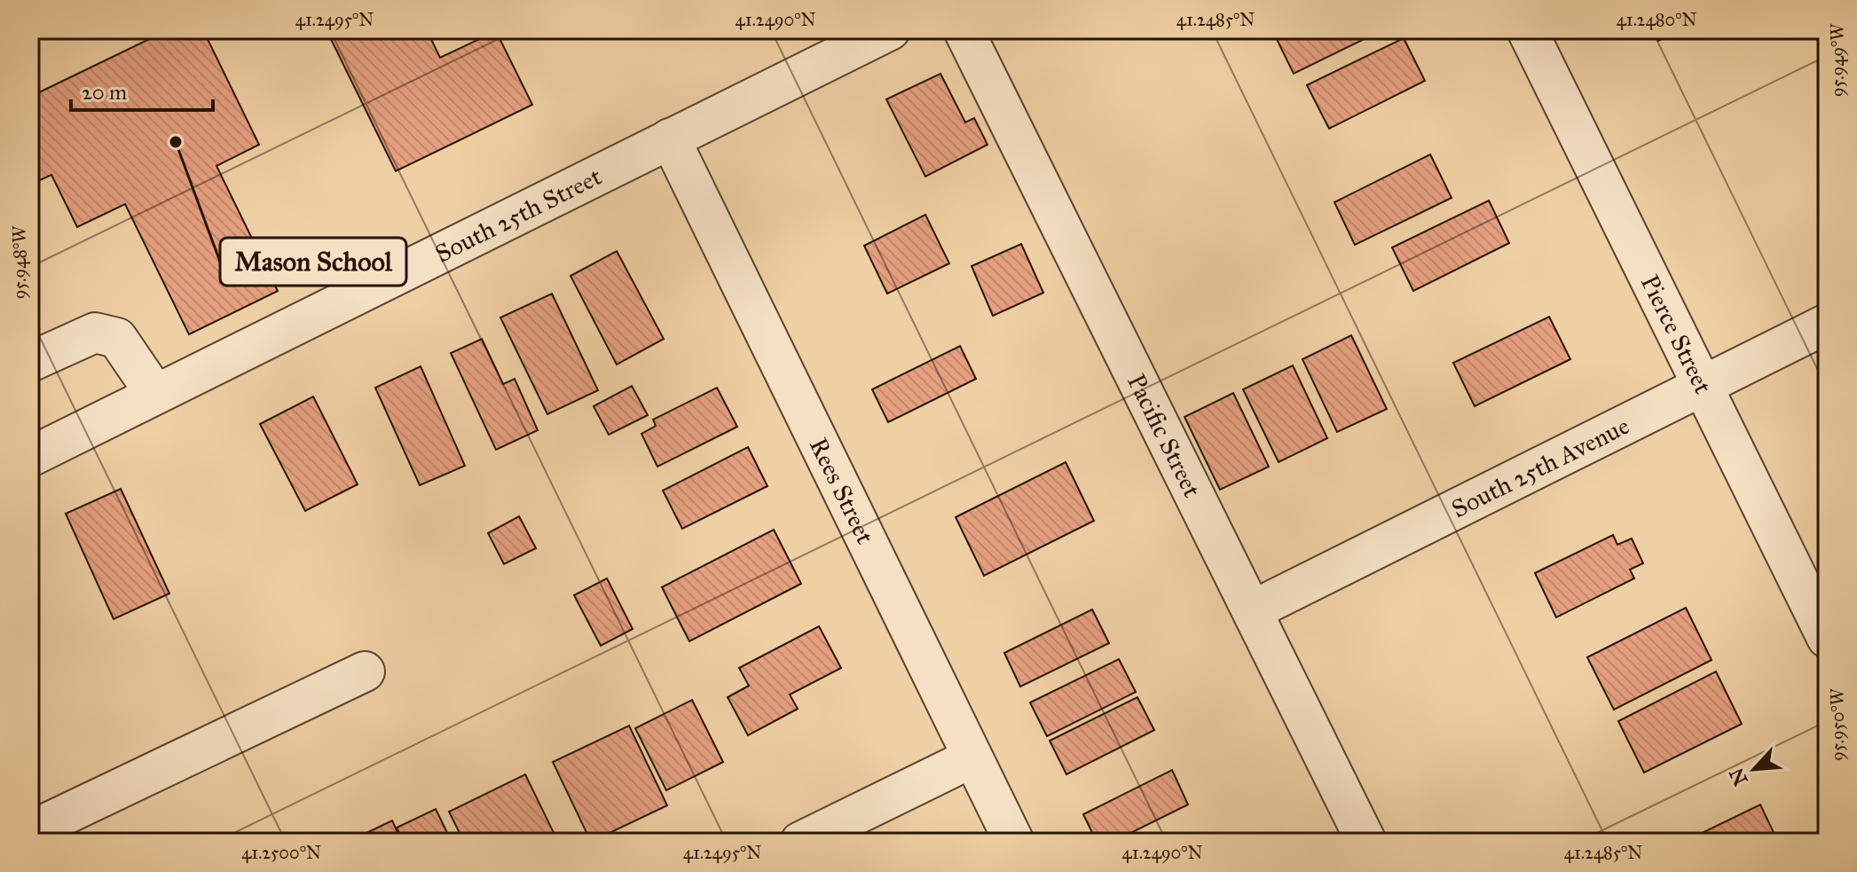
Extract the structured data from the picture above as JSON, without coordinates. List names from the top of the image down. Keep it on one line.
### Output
{"streets":{"street":["South 25th Street","Pierce Street","Pacific Street","South 25th Avenue","Rees Street"]},"crossings":[["South 25th Street","Rees Street"],["Pierce Street","South 25th Avenue"],["Pacific Street","South 25th Avenue"]],"places":["Mason School"],"scale_bar":"20 m","north":"bottom left","coordinates":["41.2495°N","41.2490°N","41.2485°N","41.2480°N","95.949°W","95.948°W","95.950°W","41.2500°N"]}
